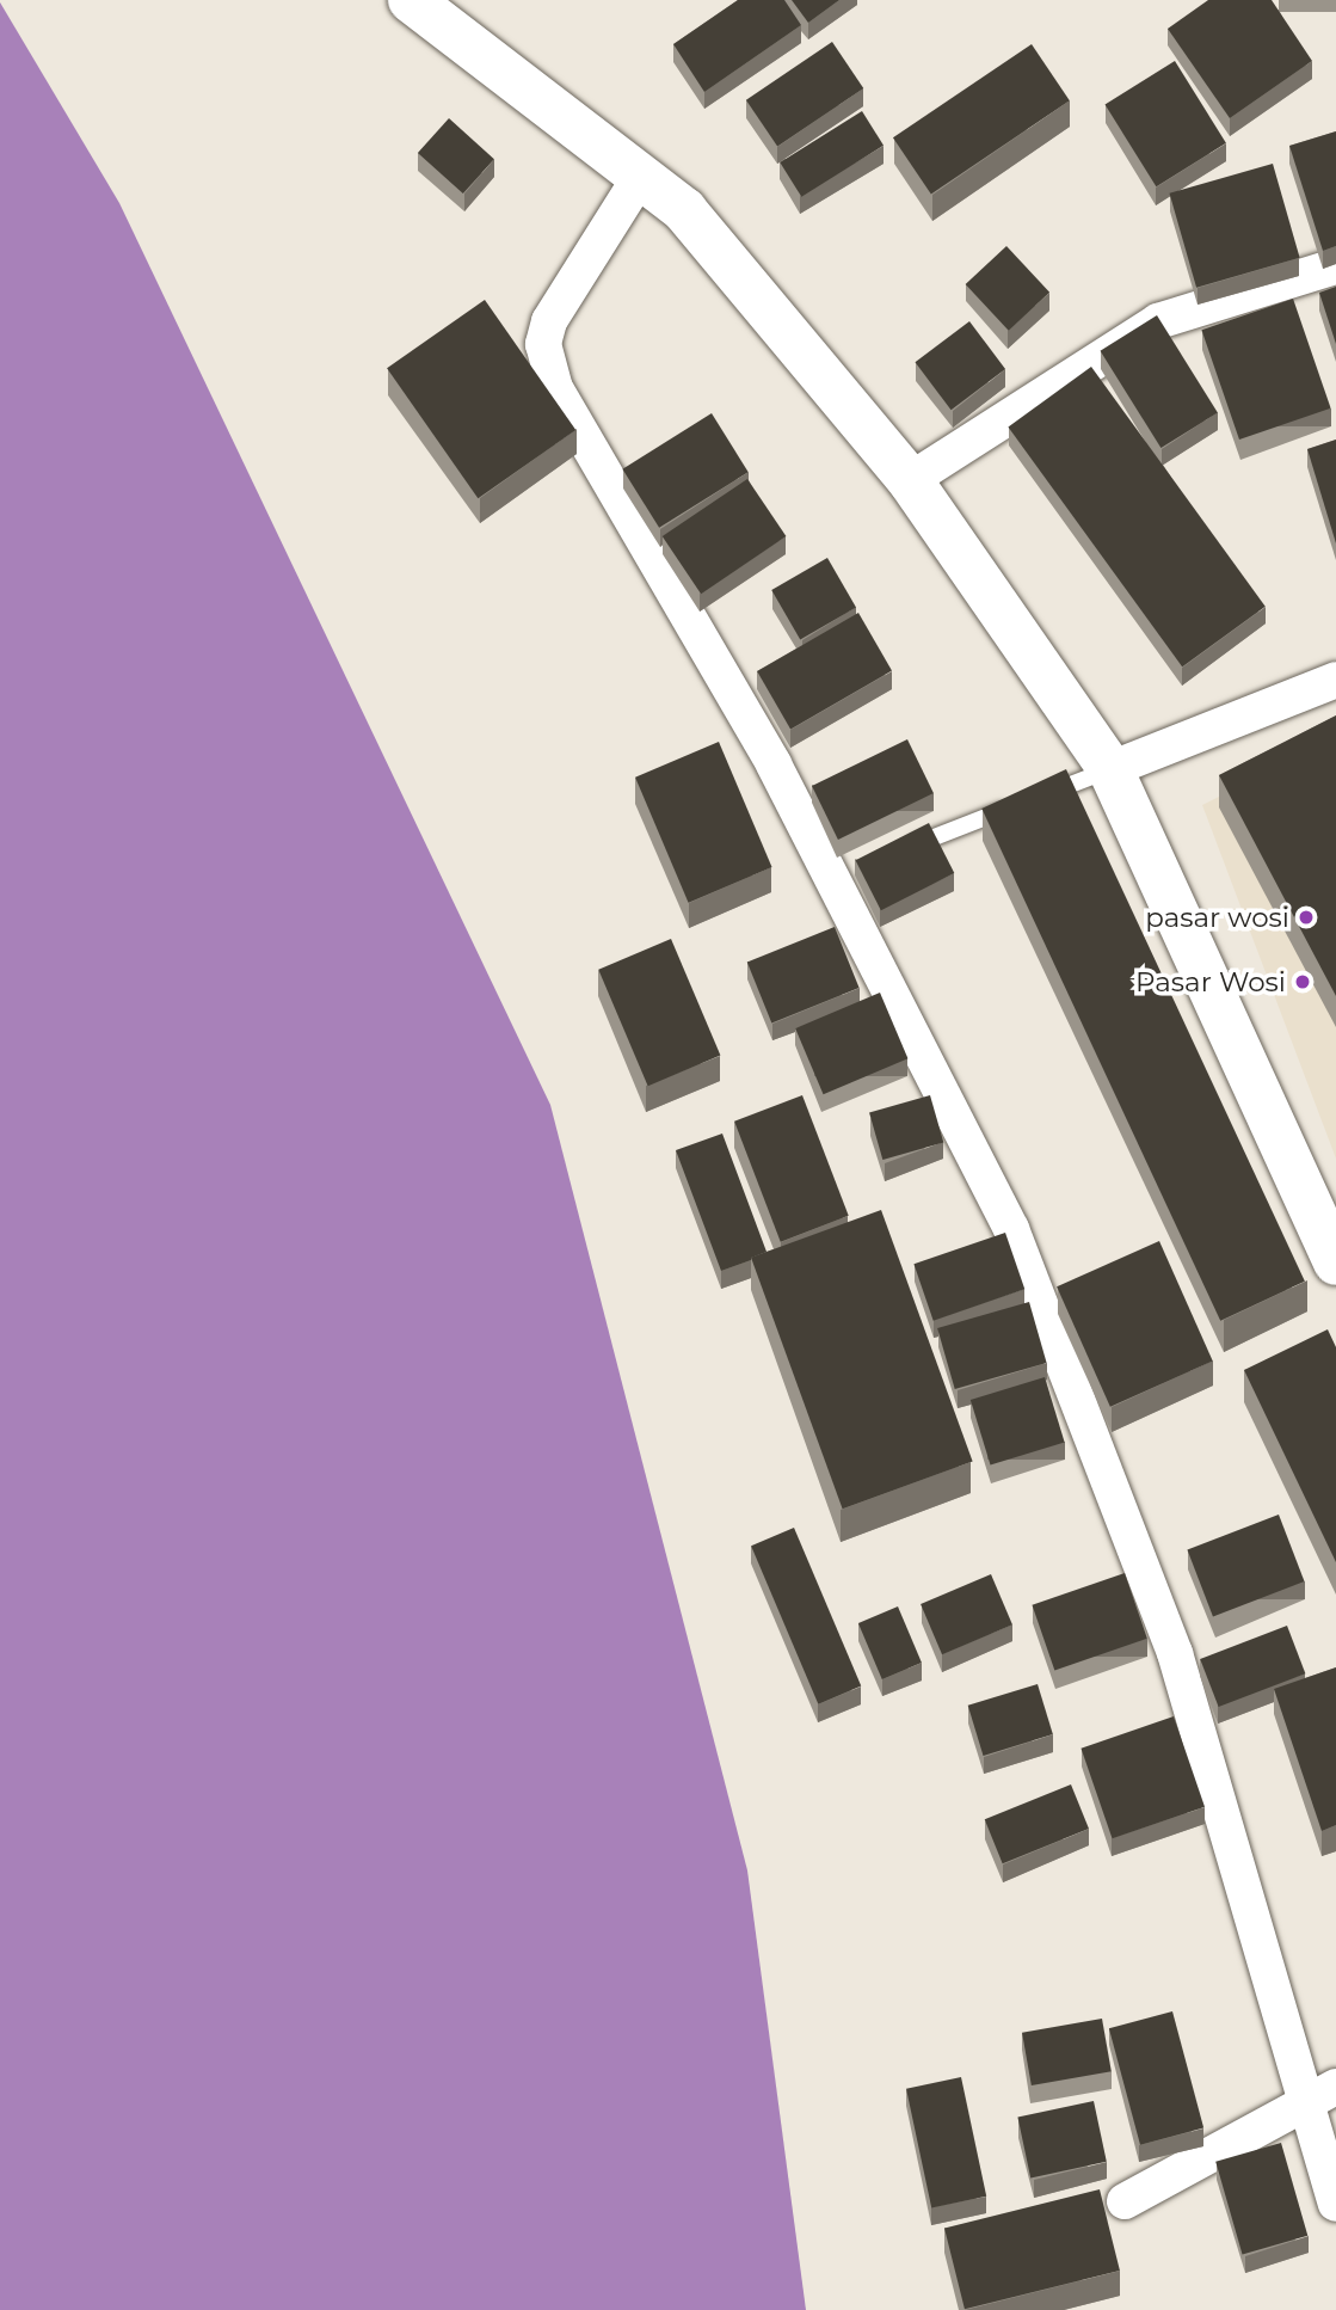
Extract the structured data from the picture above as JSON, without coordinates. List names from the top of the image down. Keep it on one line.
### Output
{"places":["pasar wosi","Pasar Wosi"]}
